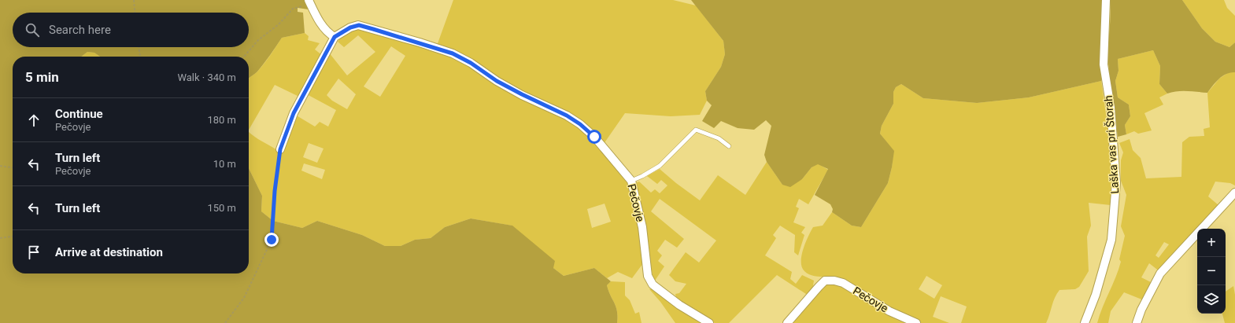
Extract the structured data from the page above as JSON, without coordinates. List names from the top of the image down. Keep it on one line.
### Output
{"streets":{"street":["Laška vas pri Štorah","Pečovje"]},"page":{"search":"Search here","heading":["5 min","Walk · 340 m"],"list":[["Continue","Pečovje","180 m"],["Turn left","Pečovje","10 m"],["Turn left","150 m"],"Arrive at destination"],"map_buttons":["+","−"]}}
